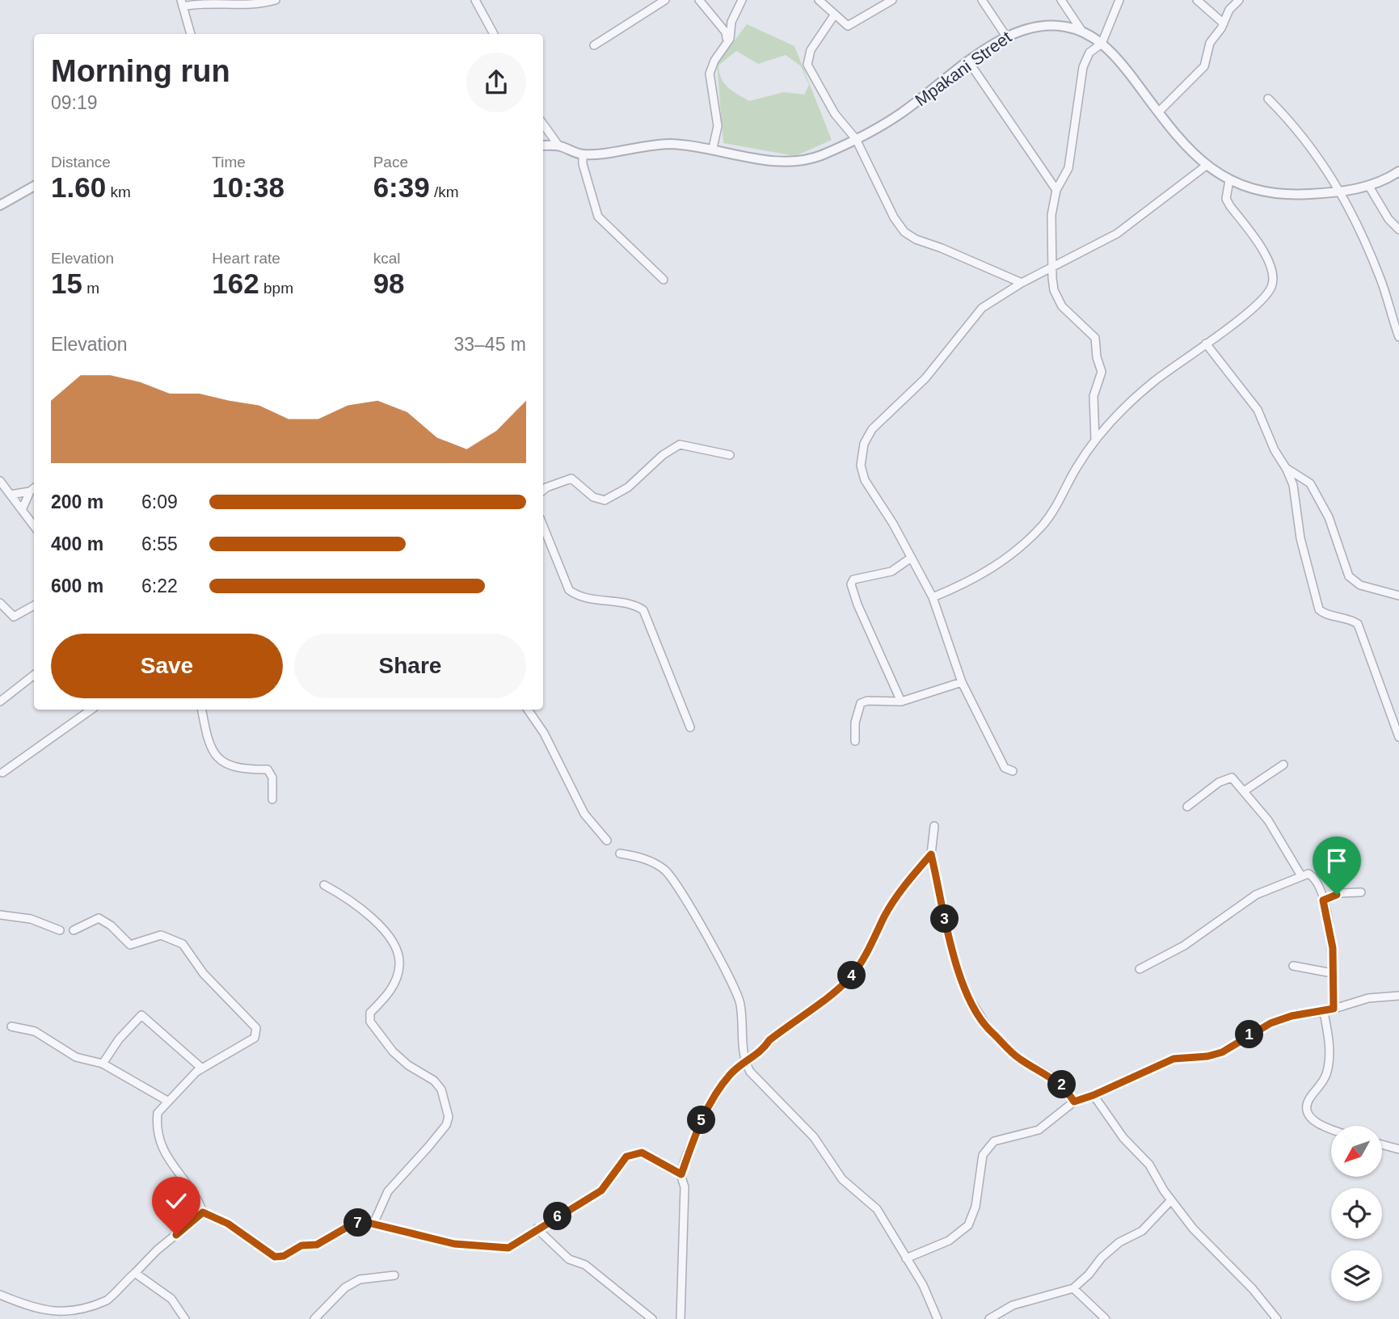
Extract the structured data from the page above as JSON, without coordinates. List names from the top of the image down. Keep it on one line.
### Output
{"streets":{"street":["Mpakani Street"]},"north":"bottom left","page":{"heading":["Morning run","09:19"],"stats":[["Distance","1.60 km"],["Time","10:38"],["Pace","6:39 /km"],["Elevation","15 m"],["Heart rate","162 bpm"],["kcal","98"]],"chart":["Elevation","33–45 m"],"list":[{"name":"200 m","note":"6:09"},{"name":"400 m","note":"6:55"},{"name":"600 m","note":"6:22"}],"buttons":["Save","Share"],"pins":["3","4","1","2","5","6","7"]}}
